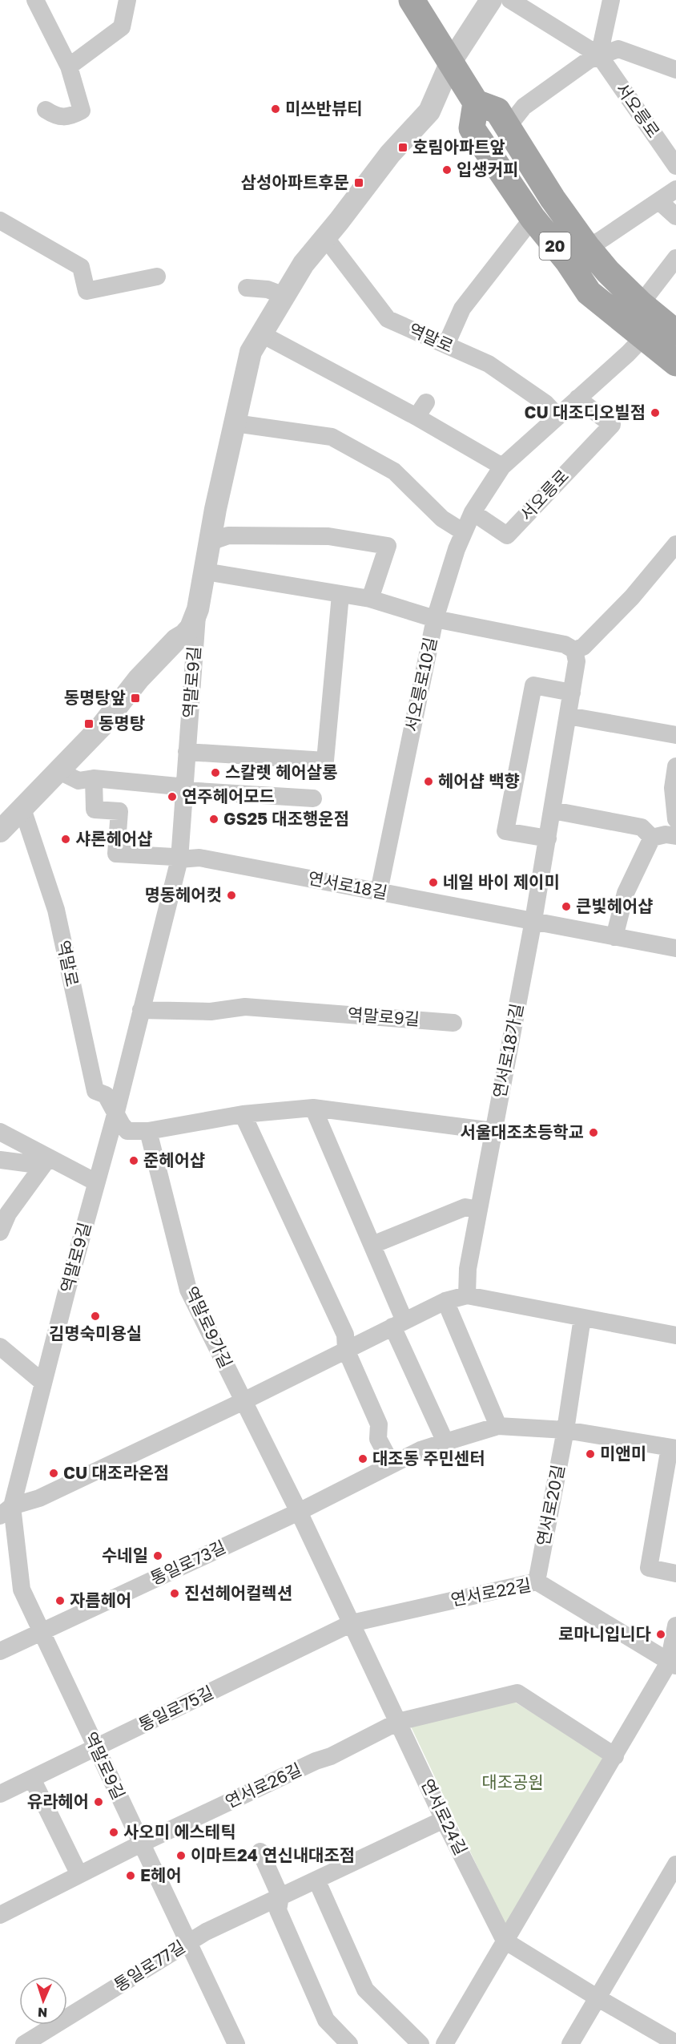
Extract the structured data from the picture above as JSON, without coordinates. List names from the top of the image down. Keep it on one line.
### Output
{"streets":{"main road":["20"],"street":["서오릉로","역말로","역말로9길","서오릉로10길","연서로18길","연서로18가길","역말로9가길","연서로20길","통일로73길","연서로22길","통일로75길","연서로26길","연서로24길","통일로77길"]},"crossings":[["역말로","역말로9길"],["역말로9길","연서로18길"],["역말로9길","통일로73길"],["역말로9길","통일로75길"],["역말로9길","연서로26길"],["역말로9길","통일로77길"],["서오릉로10길","연서로18길"],["연서로18길","연서로18가길"],["역말로9가길","통일로73길"],["역말로9가길","연서로24길"],["연서로20길","연서로22길"],["통일로73길","연서로24길"],["연서로22길","통일로75길"],["연서로22길","연서로24길"],["통일로75길","연서로24길"],["연서로26길","연서로24길"],["연서로24길","통일로77길"]],"parks":["대조공원"],"places":{"other":["미쓰반뷰티","입생커피","CU 대조디오빌점","스칼렛 헤어살롱","헤어샵 백향","연주헤어모드","GS25 대조행운점","샤론헤어샵","네일 바이 제이미","명동헤어컷","큰빛헤어샵","서울대조초등학교","준헤어샵","김명숙미용실","미앤미","대조동 주민센터","CU 대조라온점","수네일","진선헤어컬렉션","자름헤어","로마니입니다","유라헤어","사오미 에스테틱","이마트24 연신내대조점","E헤어"],"transit":["호림아파트앞","삼성아파트후문","동명탕앞","동명탕"]},"north":"bottom"}
